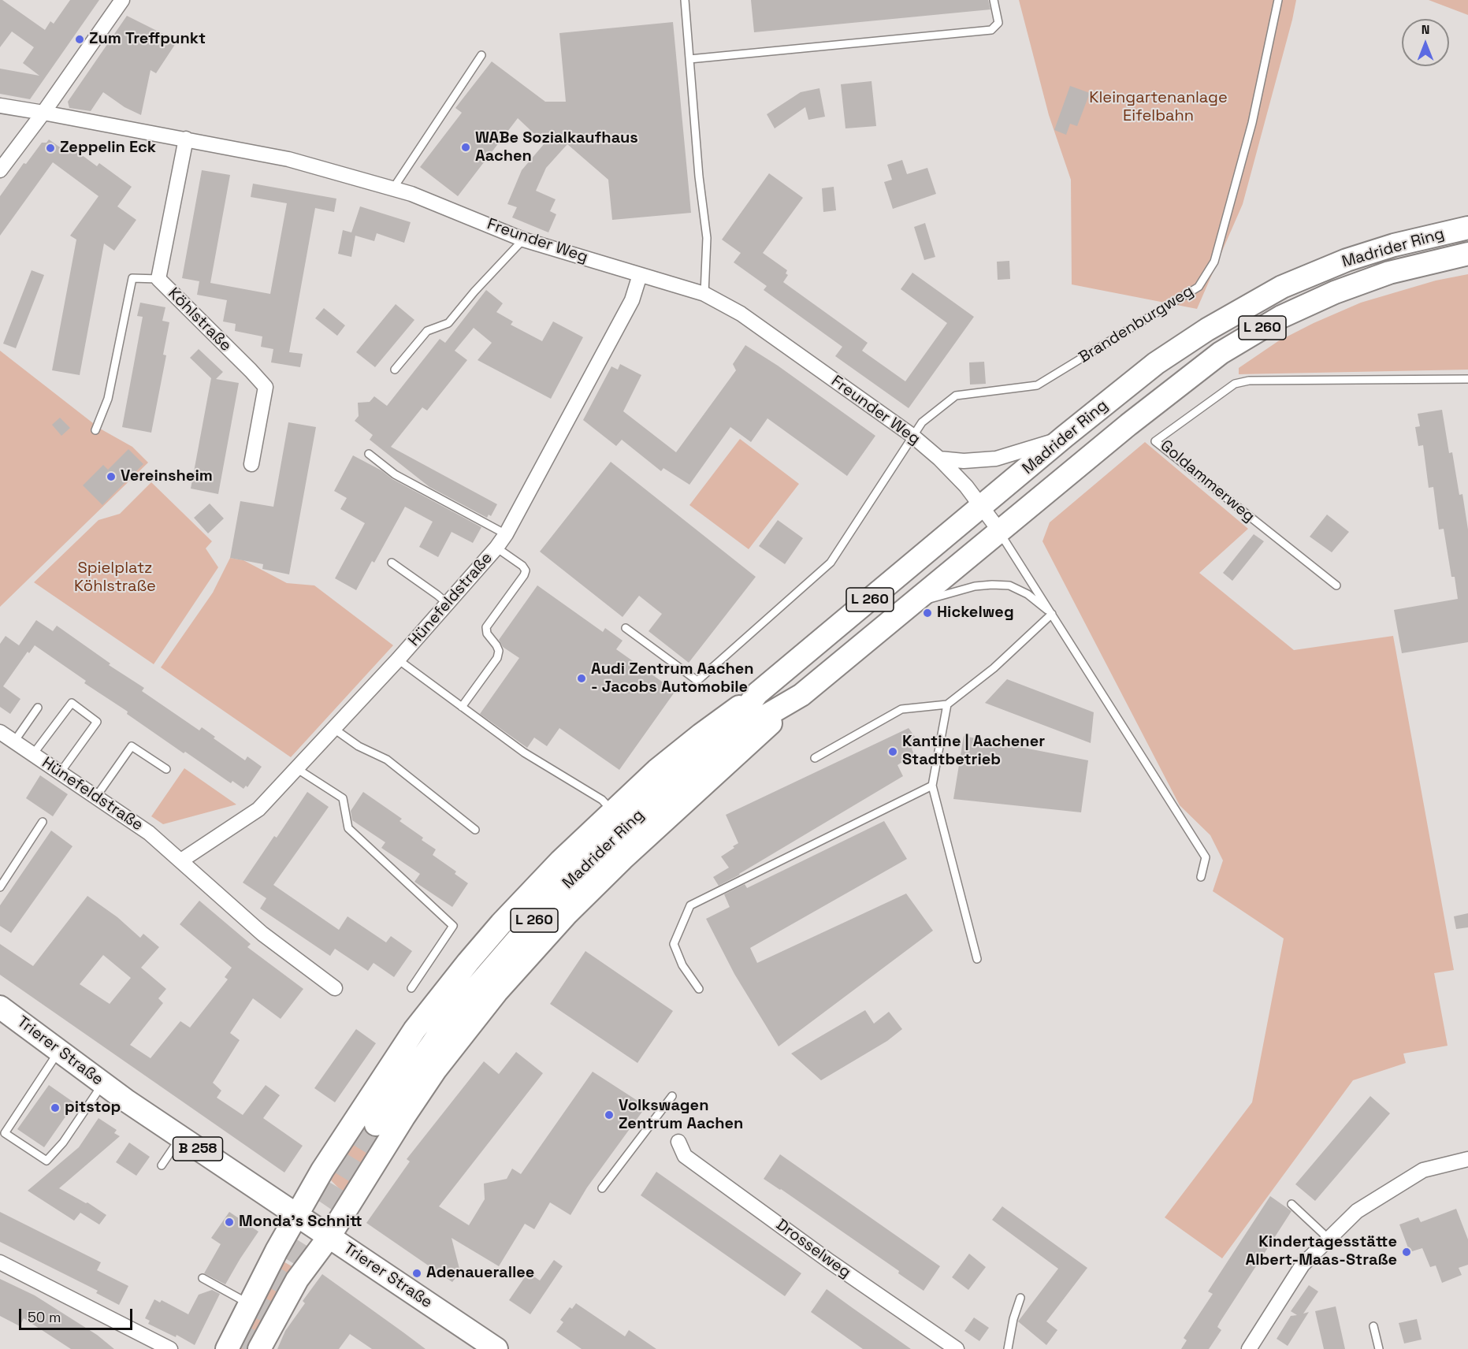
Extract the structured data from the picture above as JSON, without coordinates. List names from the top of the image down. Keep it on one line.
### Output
{"streets":{"main road":["Madrider Ring","L 260","Trierer Straße","B 258"],"street":["Freunder Weg","Köhlstraße","Hünefeldstraße","Drosselweg"],"lane":["Brandenburgweg","Goldammerweg"]},"crossings":[["Freunder Weg","Madrider Ring"],["Freunder Weg","Köhlstraße"],["Freunder Weg","Brandenburgweg"],["Freunder Weg","Hünefeldstraße"]],"parks":["Kleingartenanlage Eifelbahn","Spielplatz Köhlstraße"],"places":["Zum Treffpunkt","WABe Sozialkaufhaus Aachen","Zeppelin Eck","Vereinsheim","Hickelweg","Audi Zentrum Aachen - Jacobs Automobile","Kantine | Aachener Stadtbetrieb","pitstop","Volkswagen Zentrum Aachen","Monda's Schnitt","Kindertagesstätte Albert-Maas-Straße","Adenauerallee"],"scale_bar":"50 m","north":"top"}
